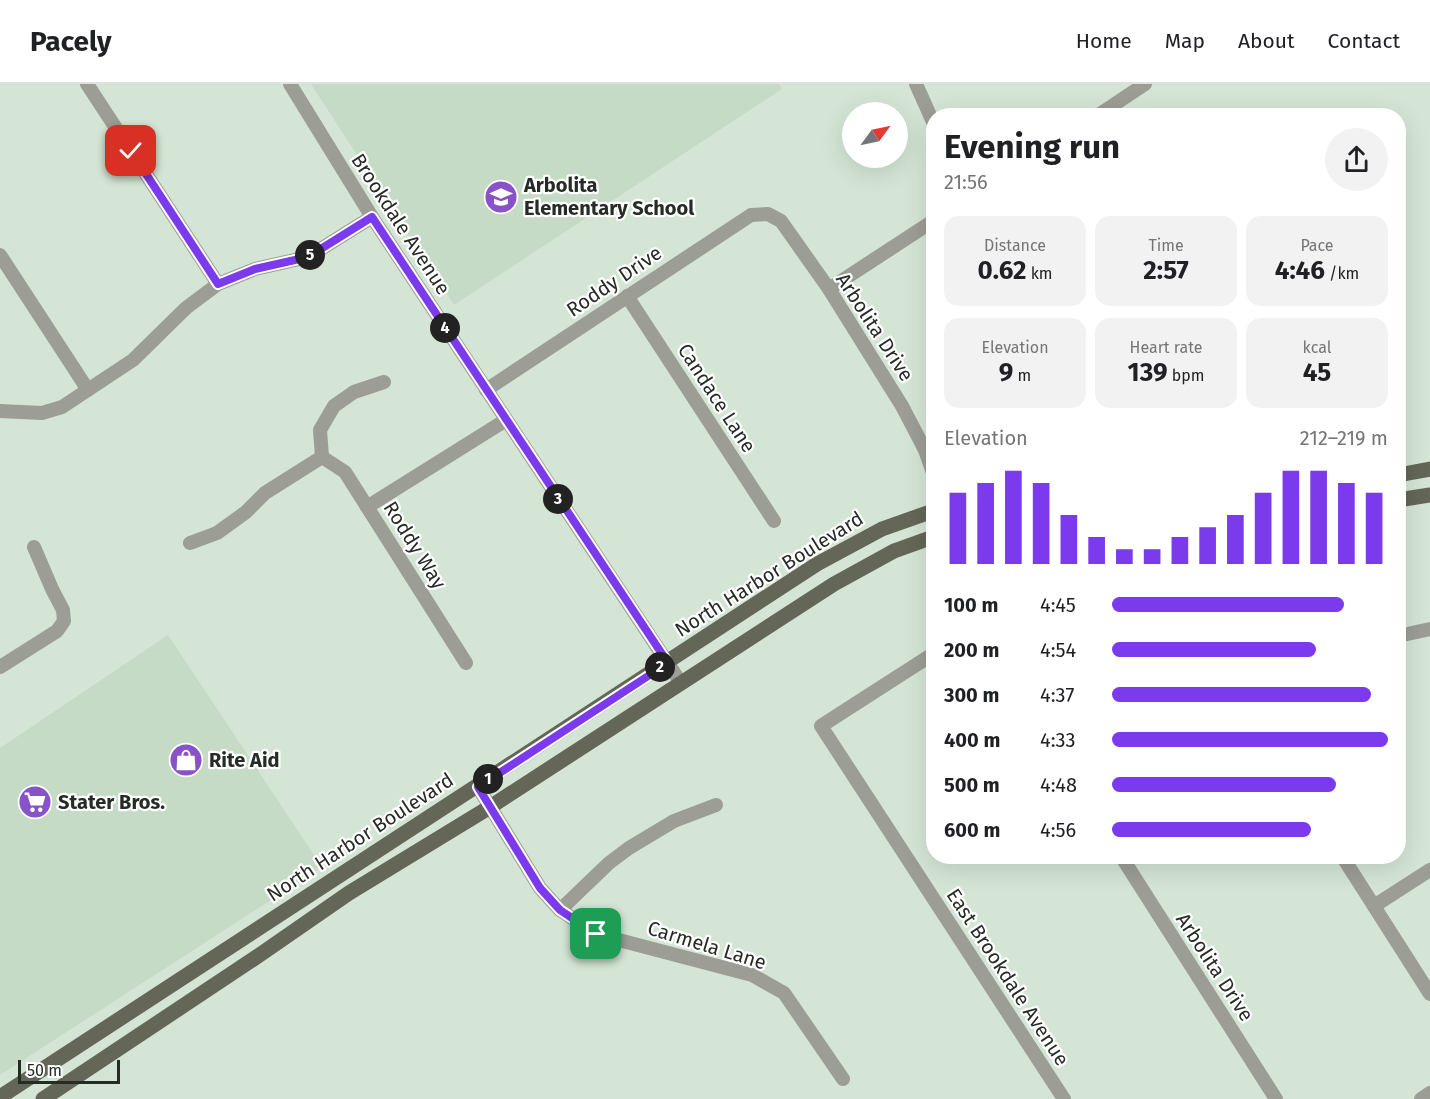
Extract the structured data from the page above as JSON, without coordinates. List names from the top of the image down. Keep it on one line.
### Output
{"streets":{"main road":["North Harbor Boulevard"],"street":["Brookdale Avenue","Roddy Drive","Arbolita Drive","Candace Lane","Roddy Way","Carmela Lane","East Brookdale Avenue"]},"crossings":[["Brookdale Avenue","Roddy Drive"],["Brookdale Avenue","North Harbor Boulevard"],["Roddy Drive","Arbolita Drive"],["Roddy Drive","Candace Lane"],["North Harbor Boulevard","Carmela Lane"]],"places":{"school or university":["Arbolita Elementary School"],"shop":["Rite Aid"],"supermarket":["Stater Bros."]},"scale_bar":"50 m","north":"top right","page":{"header":"Pacely","nav":["Home","Map","About","Contact"],"heading":["Evening run","21:56"],"stats":[["Distance","0.62 km"],["Time","2:57"],["Pace","4:46 /km"],["Elevation","9 m"],["Heart rate","139 bpm"],["kcal","45"]],"pins":["5","4","3","2","1"],"chart":["Elevation","212–219 m"],"list":[{"name":"100 m","note":"4:45"},{"name":"200 m","note":"4:54"},{"name":"300 m","note":"4:37"},{"name":"400 m","note":"4:33"},{"name":"500 m","note":"4:48"},{"name":"600 m","note":"4:56"}],"scale":"50 m"}}
